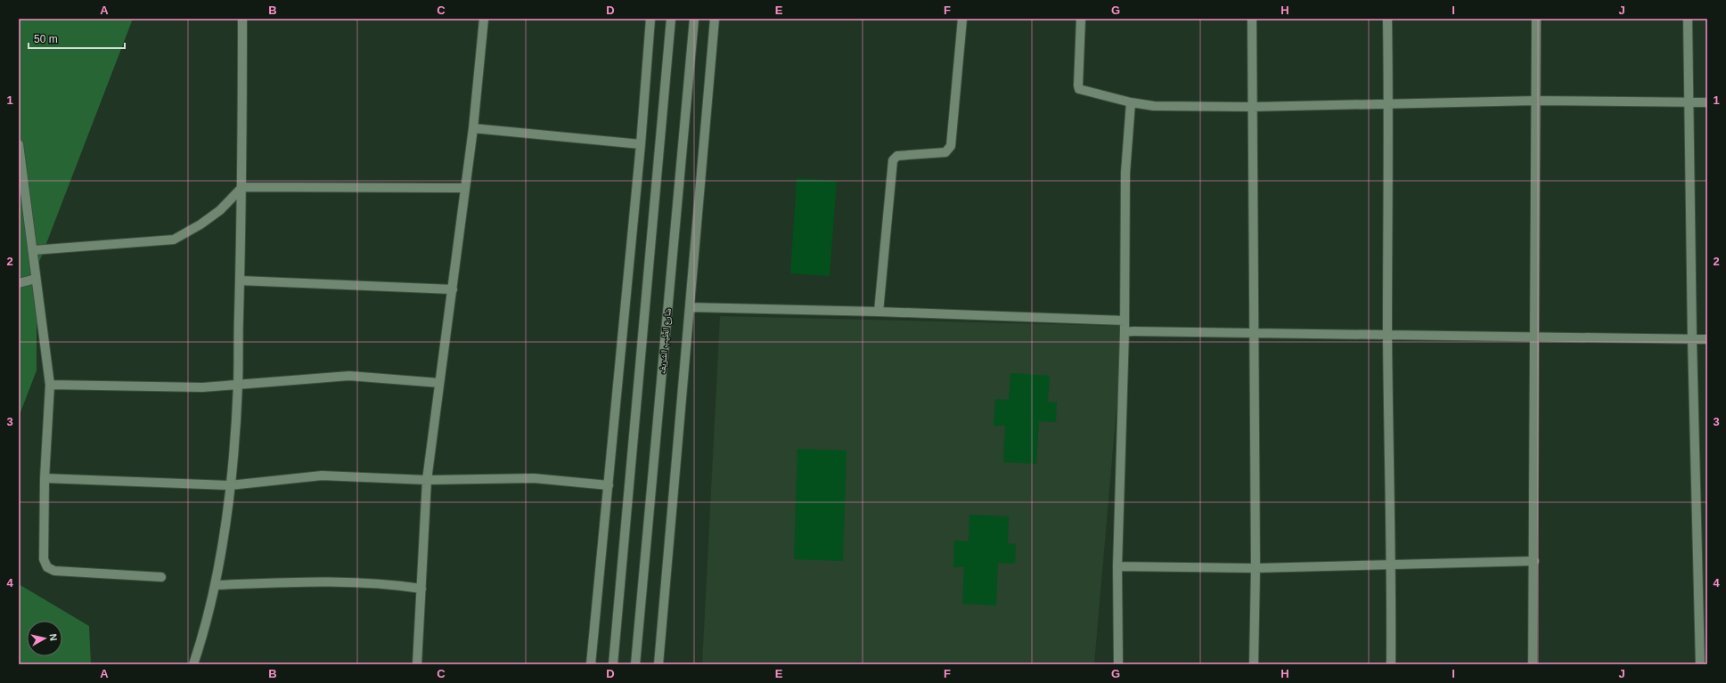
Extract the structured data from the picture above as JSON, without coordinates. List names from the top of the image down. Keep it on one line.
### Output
{"streets":{"street":["شارع الطيب الشريف"]},"scale_bar":"50 m","north":"right","grid":{"columns":["A","B","C","D","E","F","G","H","I","J"],"rows":["1","2","3","4"]}}
